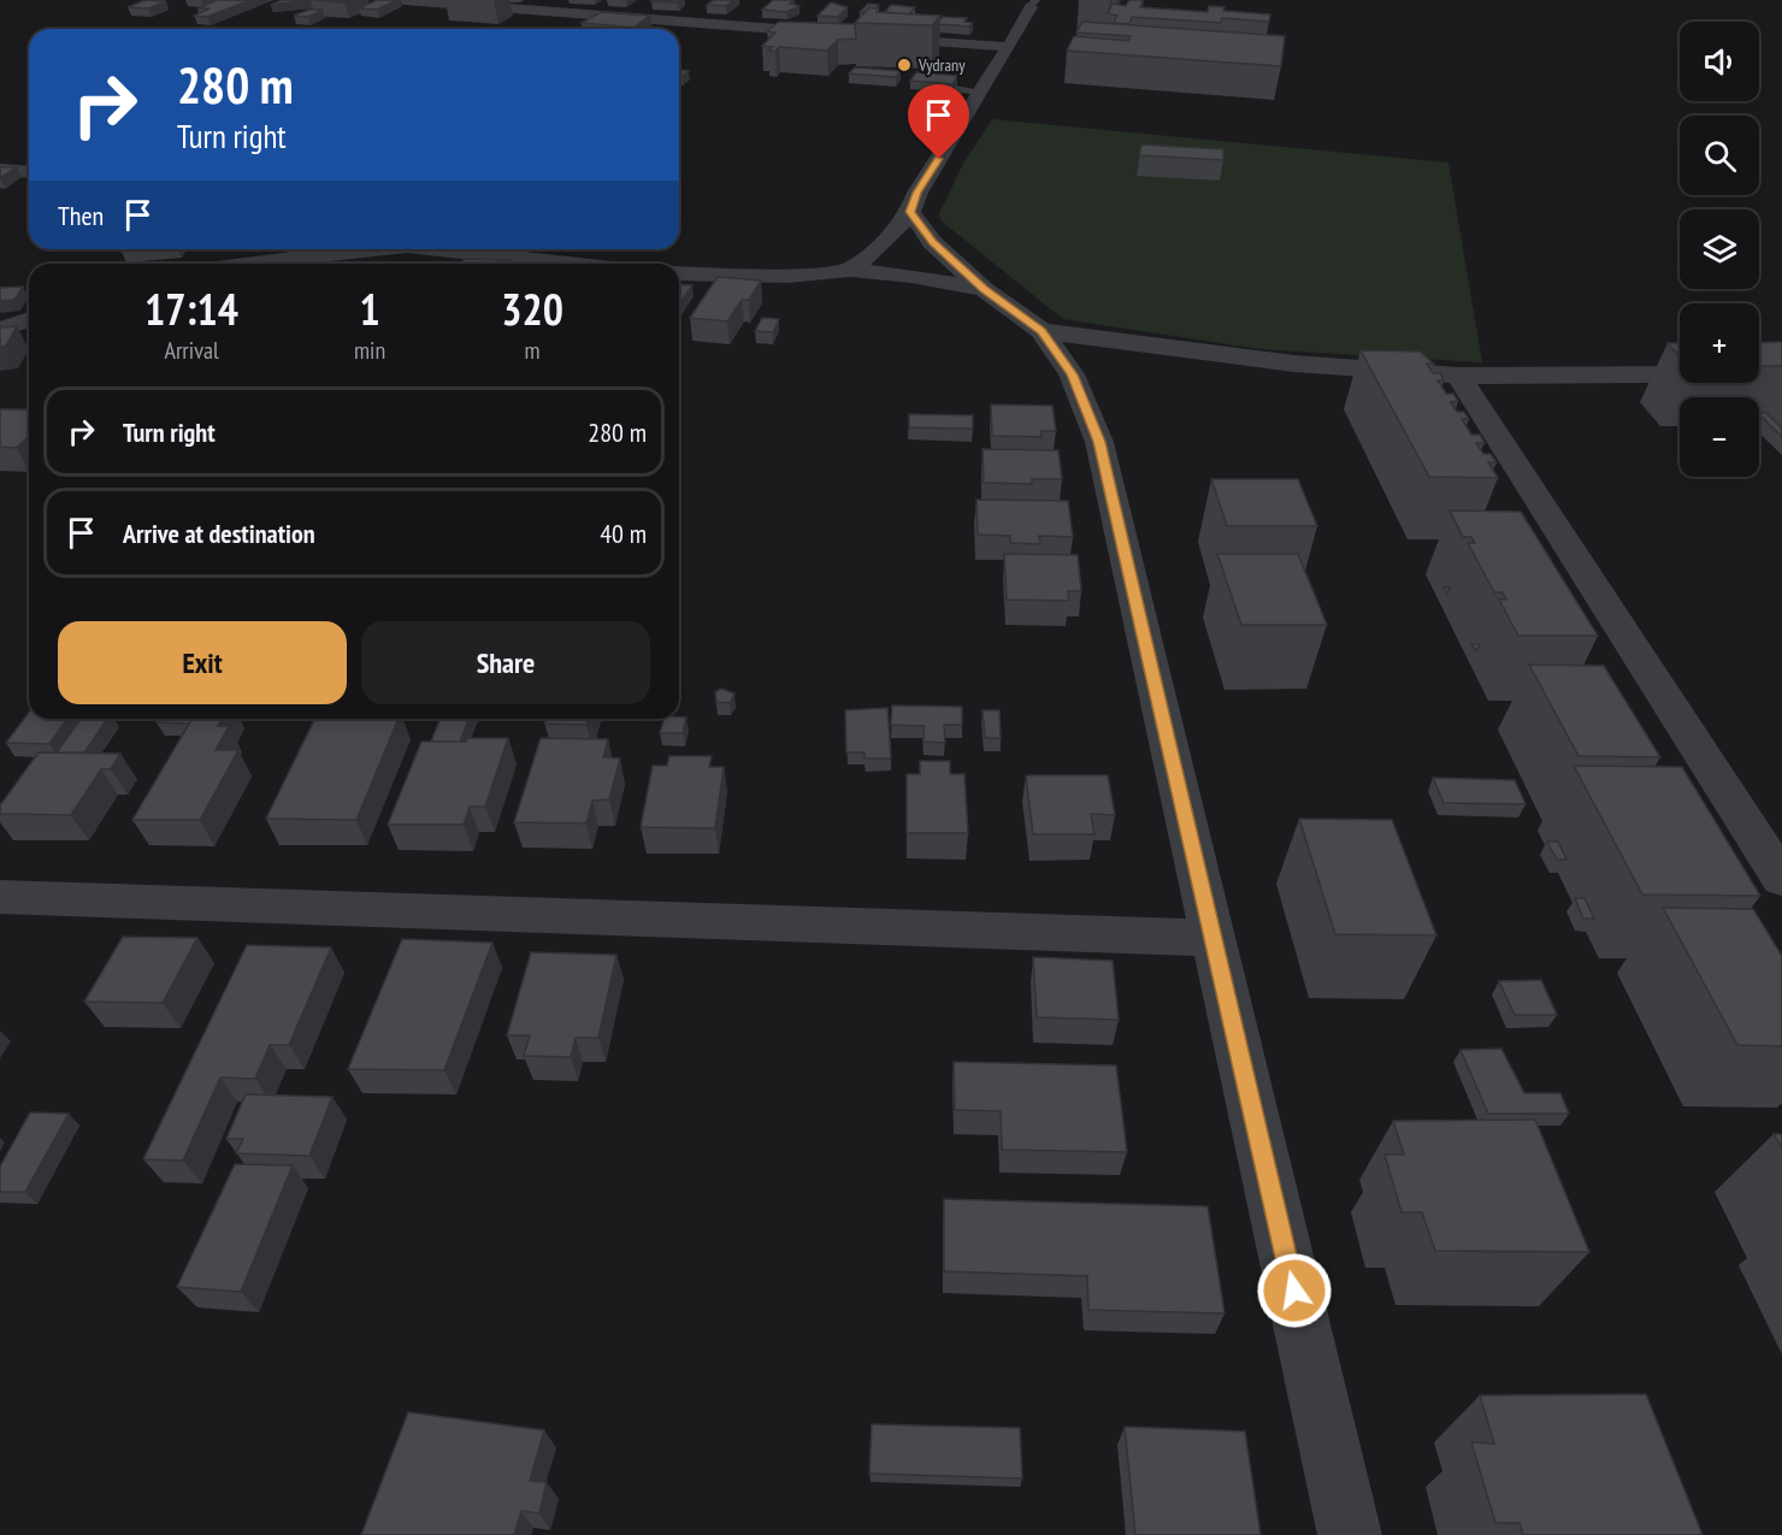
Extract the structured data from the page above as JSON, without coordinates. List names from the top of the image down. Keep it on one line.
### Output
{"places":["Vydrany"],"page":{"map_buttons":["+","−"],"turn":["280 m","Turn right"],"then":"Then","eta":["17:14","Arrival","1","min","320","m"],"list":[{"name":"Turn right","value":"280 m"},{"name":"Arrive at destination","value":"40 m"}],"buttons":["Exit","Share"]}}
